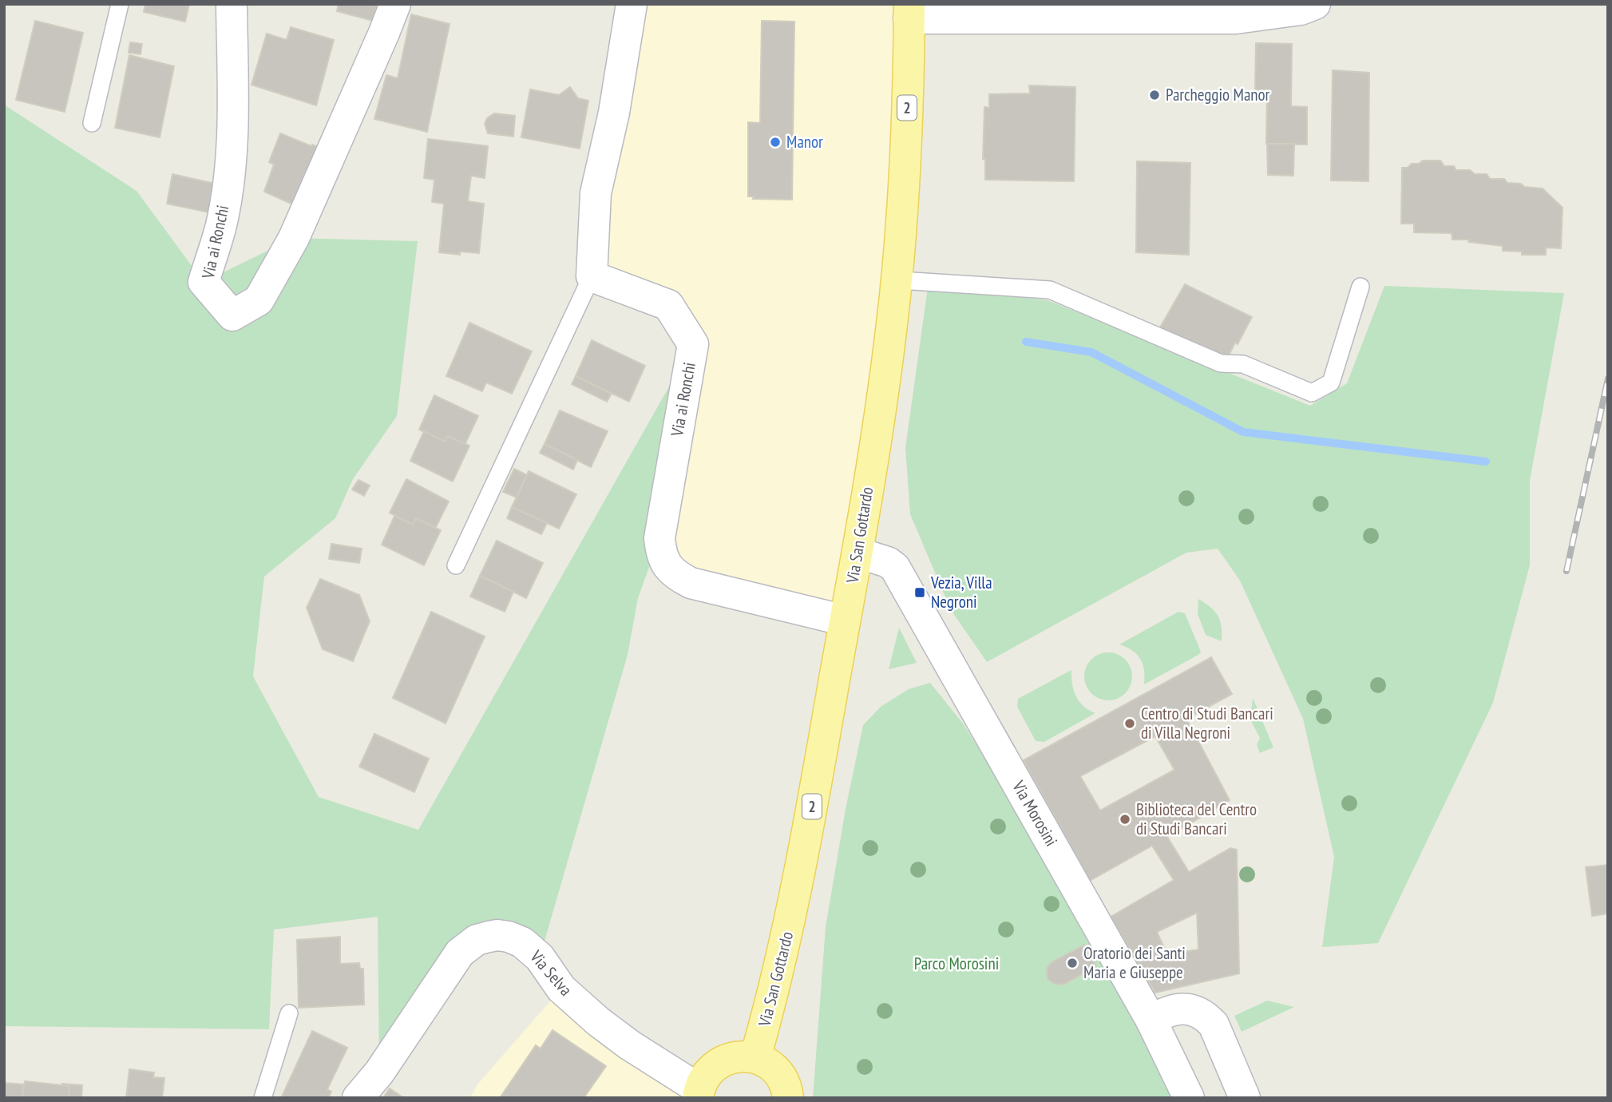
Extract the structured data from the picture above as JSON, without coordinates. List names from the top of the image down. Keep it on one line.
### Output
{"streets":{"main road":["2","Via San Gottardo"],"street":["Via ai Ronchi","Via Morosini","Via Selva"]},"crossings":[["Via ai Ronchi","Via San Gottardo"],["Via San Gottardo","Via Morosini"]],"parks":["Parco Morosini"],"places":{"other":["Parcheggio Manor","Manor","Centro di Studi Bancari di Villa Negroni","Biblioteca del Centro di Studi Bancari","Oratorio dei Santi Maria e Giuseppe"],"transit":["Vezia, Villa Negroni"]}}
